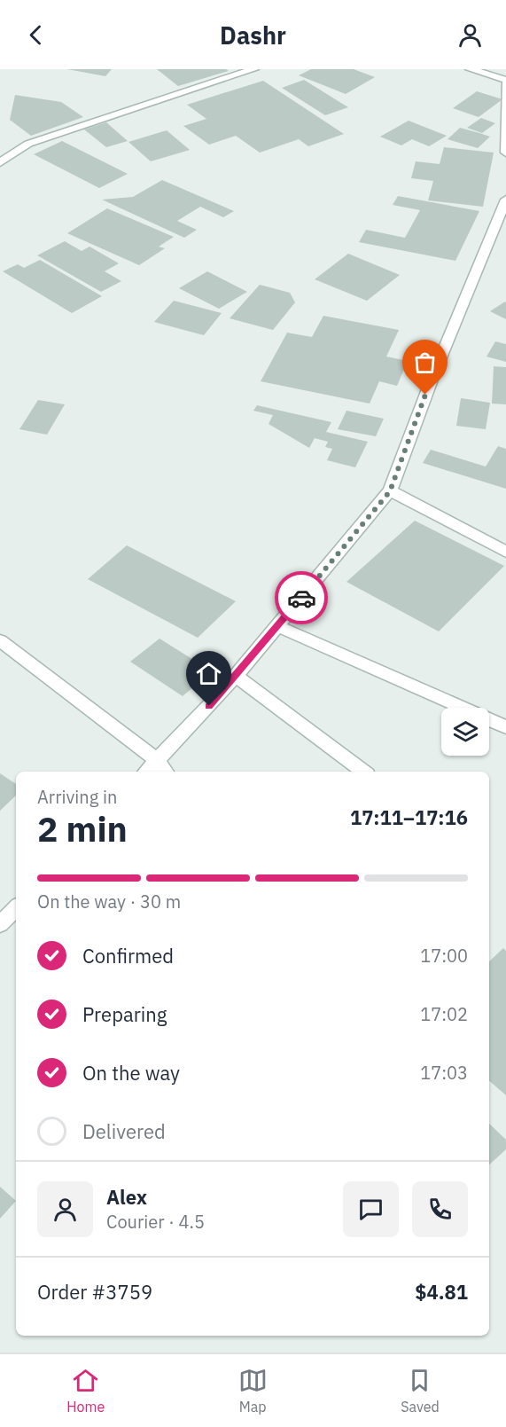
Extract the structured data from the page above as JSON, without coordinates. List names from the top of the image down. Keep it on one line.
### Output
{"page":{"header":"Dashr","heading":["2 min","Arriving in","17:11–17:16"],"panel":["Alex","Courier · 4.5","Order #3759","$4.81"],"bar":"On the way · 30 m","list":[["Confirmed","17:00"],["Preparing","17:02"],["On the way","17:03"],"Delivered"],"tabs":["Home","Map","Saved"]}}
